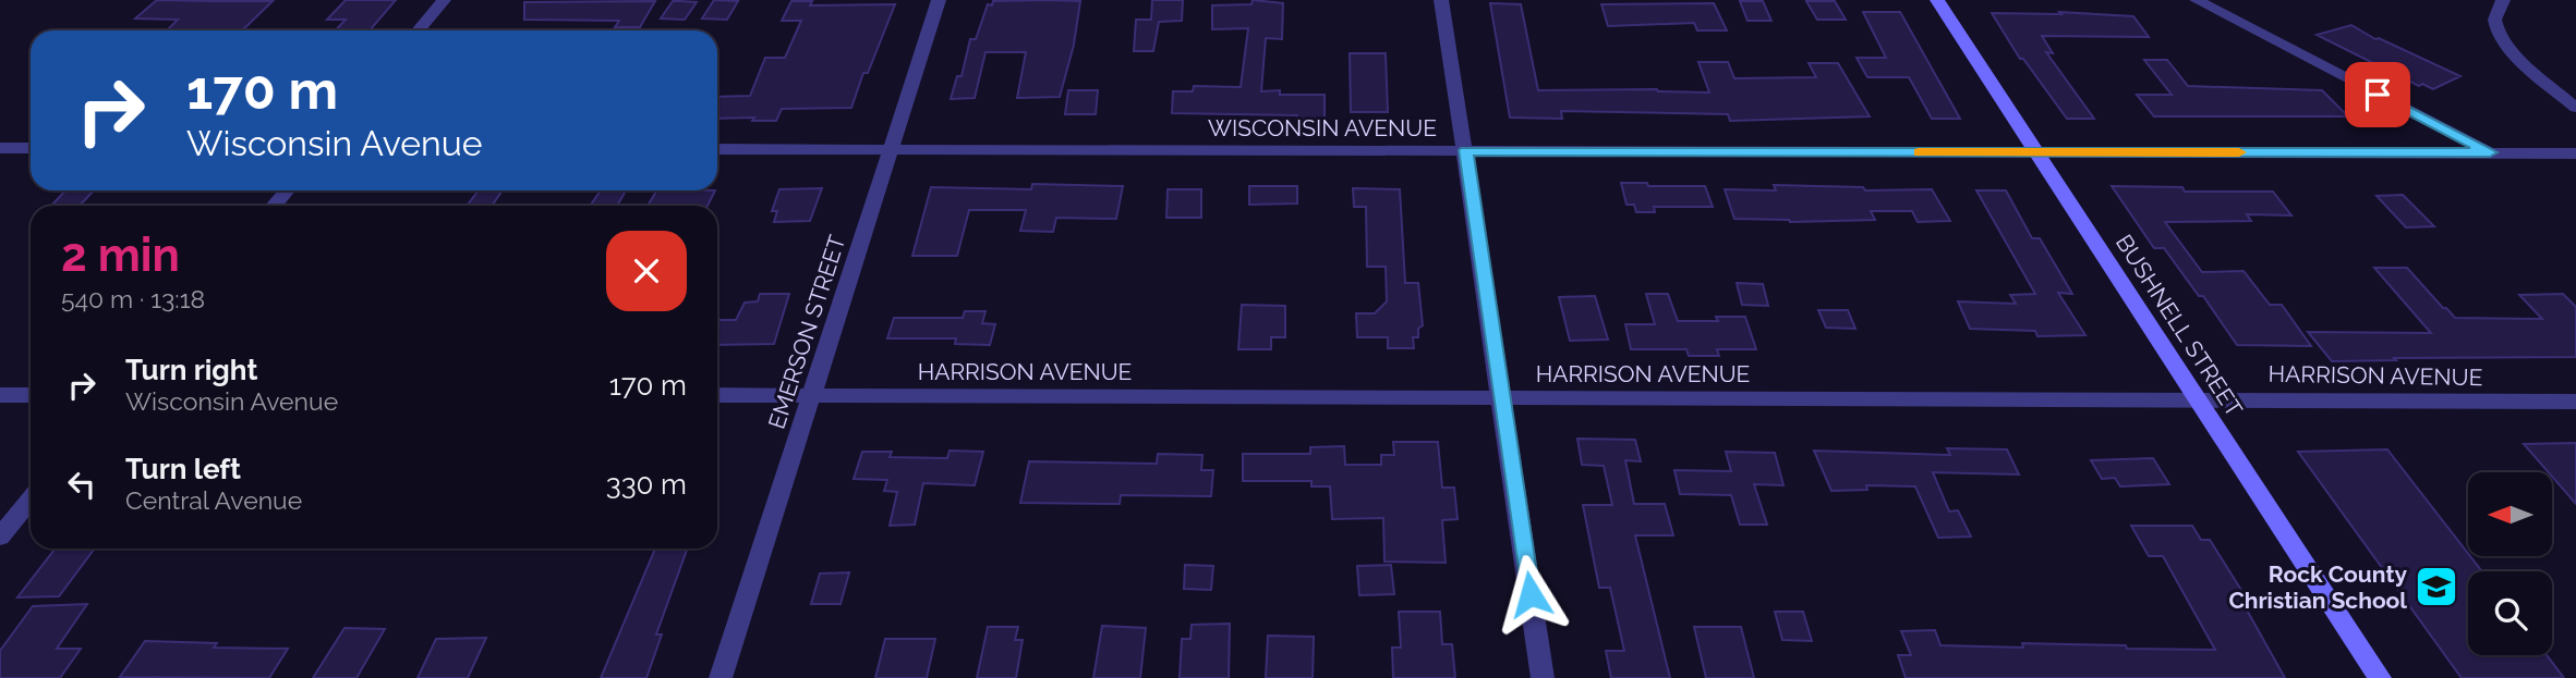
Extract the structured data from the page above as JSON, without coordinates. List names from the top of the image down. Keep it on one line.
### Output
{"streets":{"street":["WISCONSIN AVENUE","BUSHNELL STREET","EMERSON STREET","HARRISON AVENUE"]},"crossings":[["WISCONSIN AVENUE","BUSHNELL STREET"],["WISCONSIN AVENUE","EMERSON STREET"],["BUSHNELL STREET","HARRISON AVENUE"],["EMERSON STREET","HARRISON AVENUE"]],"places":{"school or university":["Rock County Christian School"]},"north":"left","page":{"turn":["170 m","Wisconsin Avenue"],"heading":["2 min","540 m · 13:18"],"list":[{"name":"Turn right","note":"Wisconsin Avenue","value":"170 m"},{"name":"Turn left","note":"Central Avenue","value":"330 m"}]}}
